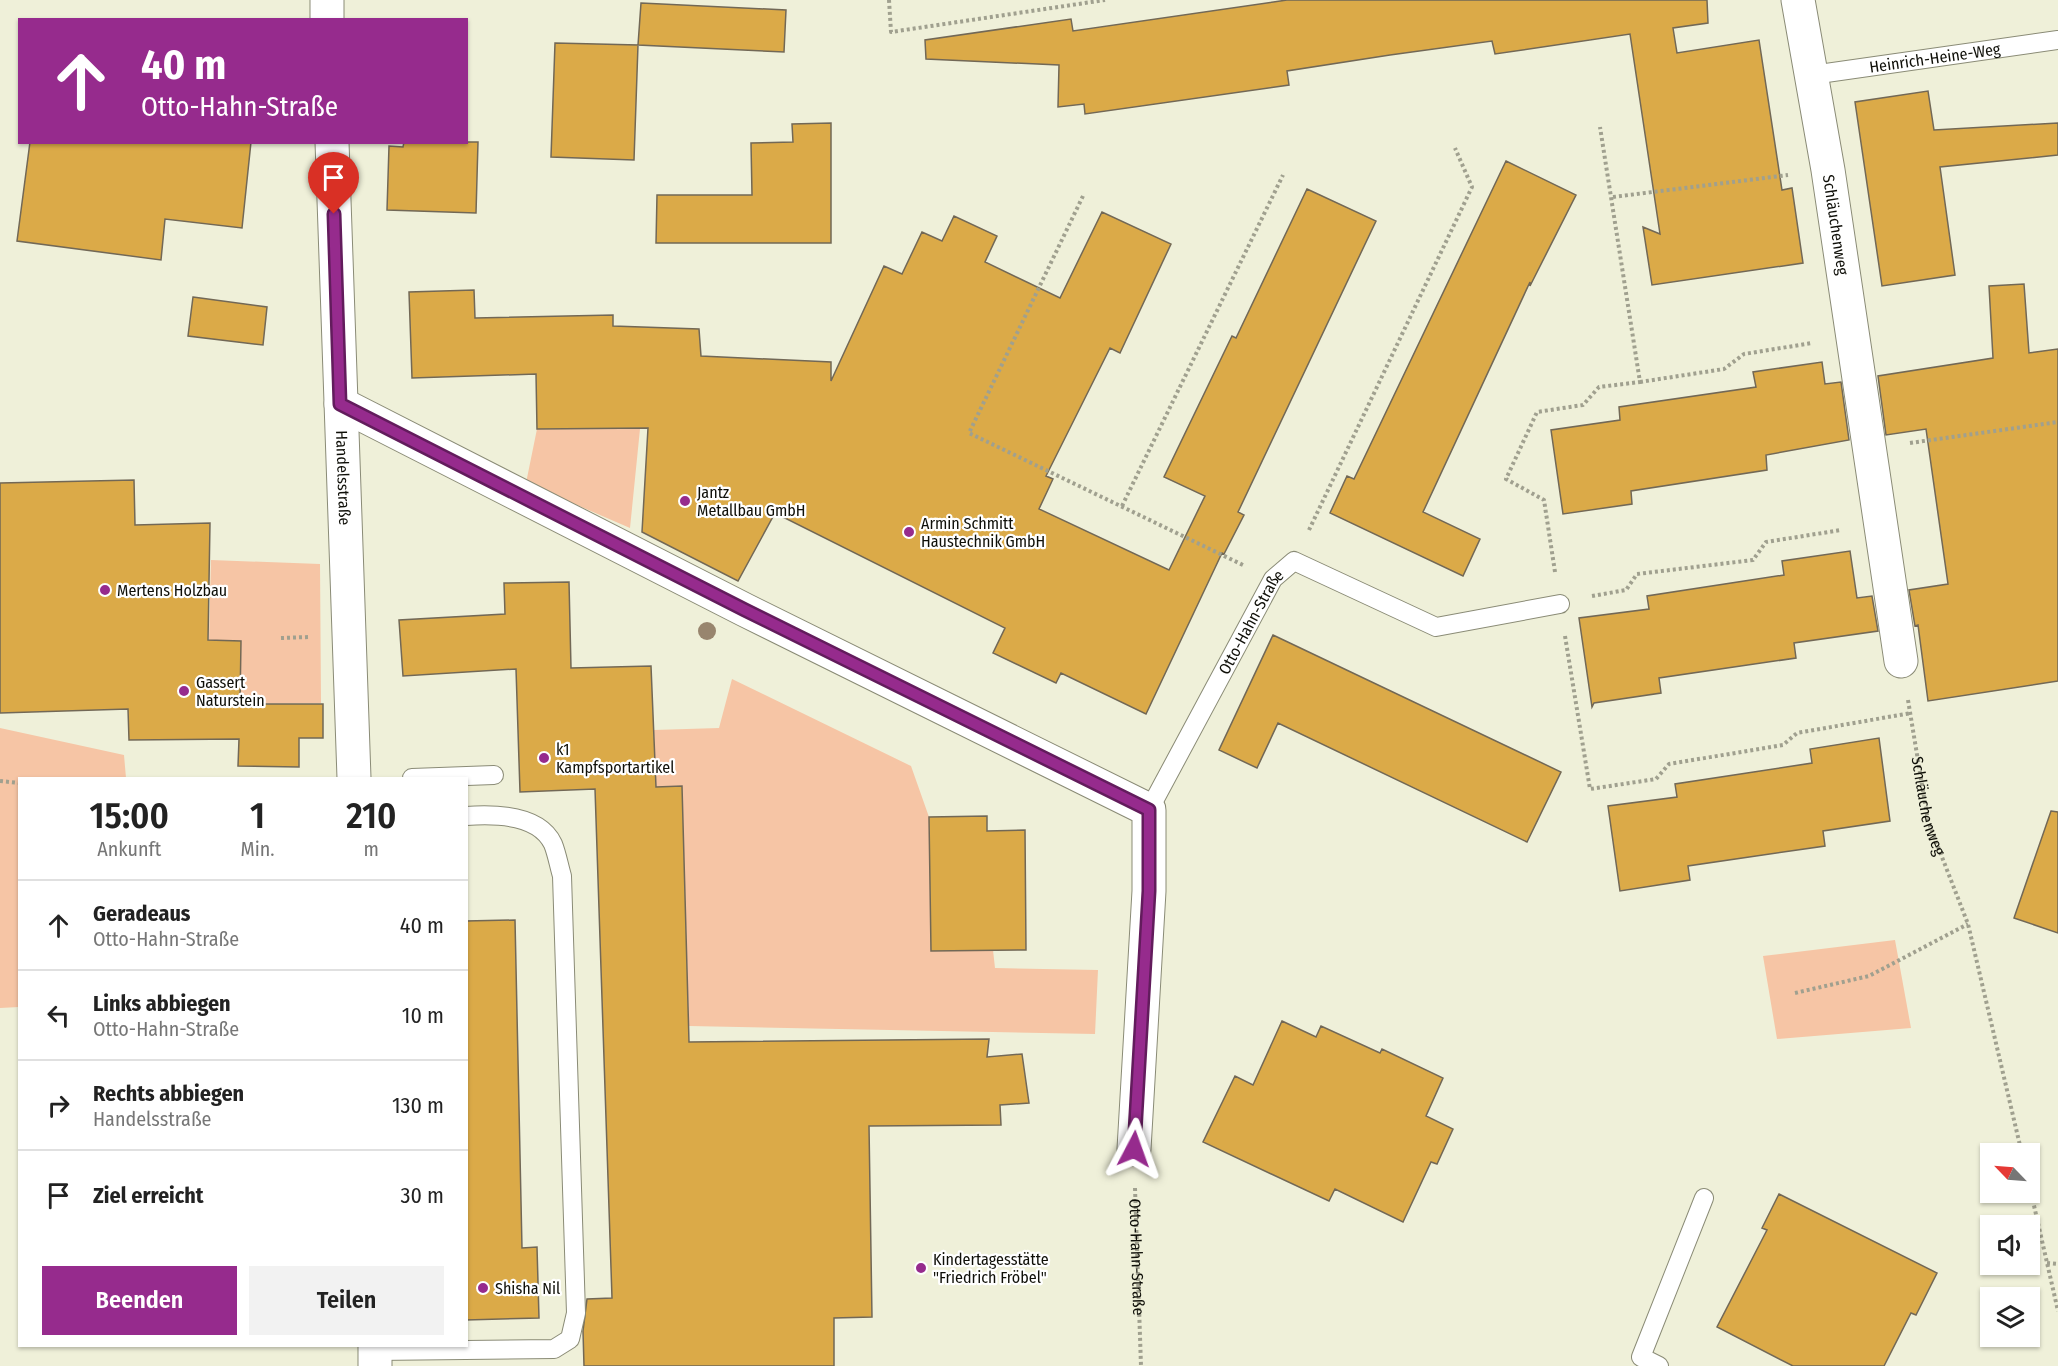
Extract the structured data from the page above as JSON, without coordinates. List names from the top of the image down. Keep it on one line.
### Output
{"streets":{"street":["Schläuchenweg","Handelsstraße","Otto-Hahn-Straße"],"lane":["Heinrich-Heine-Weg"]},"crossings":[["Heinrich-Heine-Weg","Schläuchenweg"]],"places":["Jantz Metallbau GmbH","Armin Schmitt Haustechnik GmbH","Mertens Holzbau","Gassert Naturstein","k1 Kampfsportartikel","Kindertagesstätte \"Friedrich Fröbel\"","Shisha Nil"],"north":"top left","page":{"turn":["40 m","Otto-Hahn-Straße"],"eta":["15:00","Ankunft","1","Min.","210","m"],"list":[{"name":"Geradeaus","note":"Otto-Hahn-Straße","value":"40 m"},{"name":"Links abbiegen","note":"Otto-Hahn-Straße","value":"10 m"},{"name":"Rechts abbiegen","note":"Handelsstraße","value":"130 m"},{"name":"Ziel erreicht","value":"30 m"}],"buttons":["Beenden","Teilen"]}}
